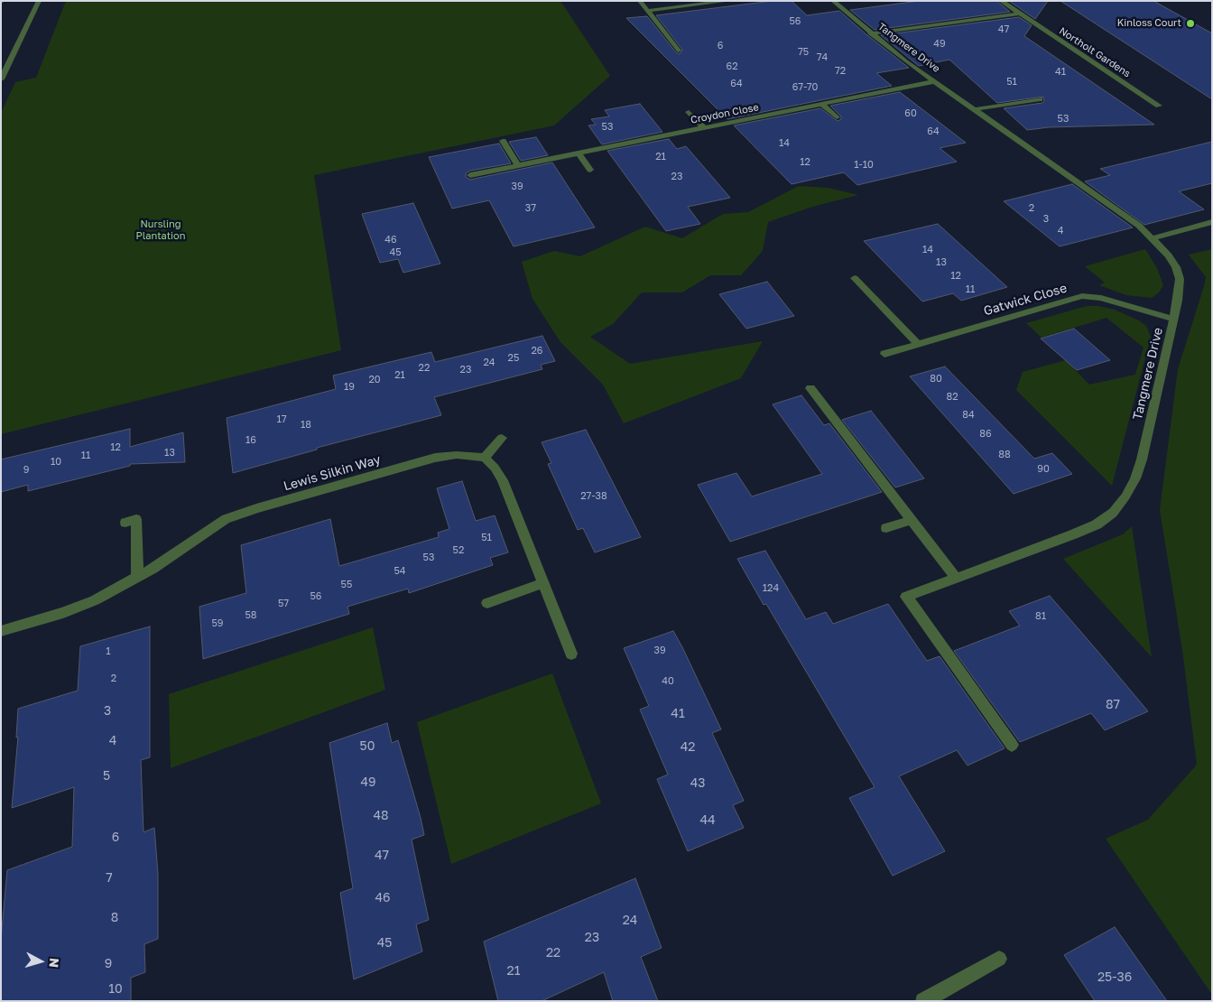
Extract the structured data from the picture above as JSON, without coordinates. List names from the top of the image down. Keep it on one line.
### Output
{"streets":{"street":["Tangmere Drive","Northolt Gardens","Croydon Close","Gatwick Close","Lewis Silkin Way"]},"crossings":[["Tangmere Drive","Croydon Close"],["Tangmere Drive","Gatwick Close"]],"parks":["Nursling Plantation"],"places":["Kinloss Court"],"house_numbers":["56","47","49","6","75","74","62","72","41","51","64","67-70","60","53","53","64","14","21","12","1-10","23","39","37","2","3","4","46","14","45","13","12","11","26","25","24","22","23","21","80","20","19","82","84","17","18","86","16","12","13","88","11","10","90","9","27-38","51","52","53","54","55","124","56","57","58","81","59","39","1","2","40","87","3","41","4","50","42","5","49","43","48","44","6","47","7","46","8","24","23","45","22","9","21","25-36","10"],"north":"right"}
